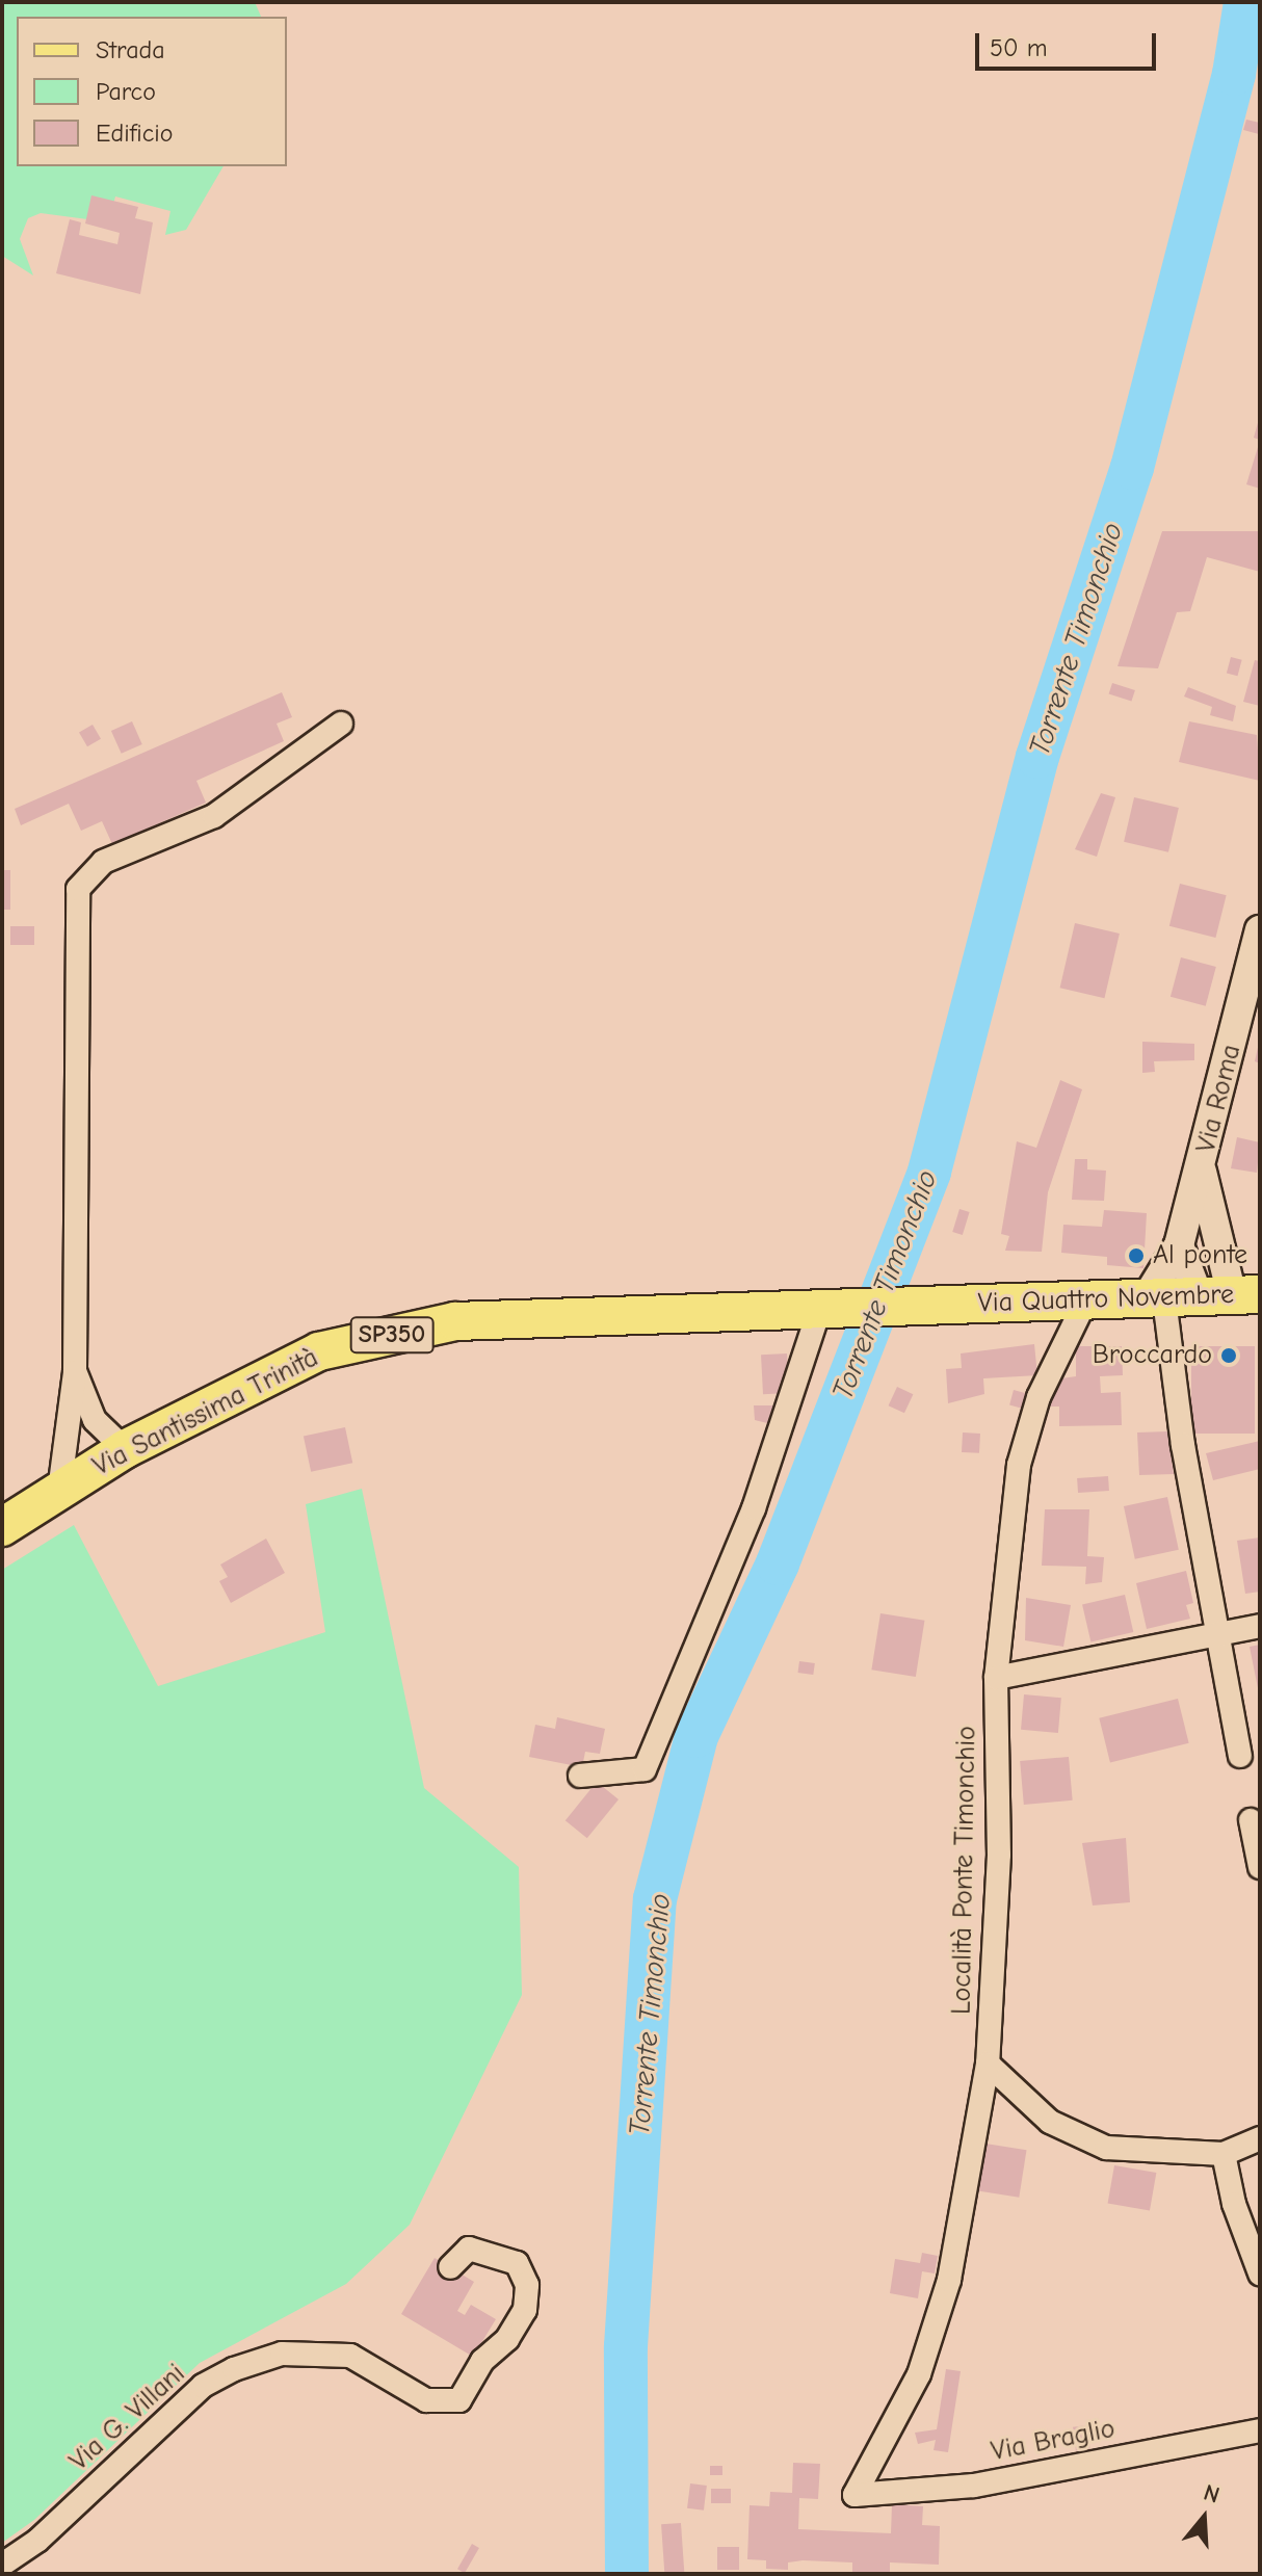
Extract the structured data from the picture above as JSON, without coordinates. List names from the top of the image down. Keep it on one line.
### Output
{"streets":{"main road":["Via Quattro Novembre","SP350","Via Santissima Trinità"],"street":["Via Roma","Località Ponte Timonchio","Via G. Villani","Via Braglio"]},"crossings":[["Via Roma","Via Quattro Novembre"],["Via Quattro Novembre","Via Santissima Trinità"],["Via Quattro Novembre","Località Ponte Timonchio"],["Località Ponte Timonchio","Via Braglio"]],"water":["Torrente Timonchio"],"places":["Al ponte","Broccardo"],"legend":["Strada","Parco","Edificio"],"scale_bar":"50 m","north":"top"}
